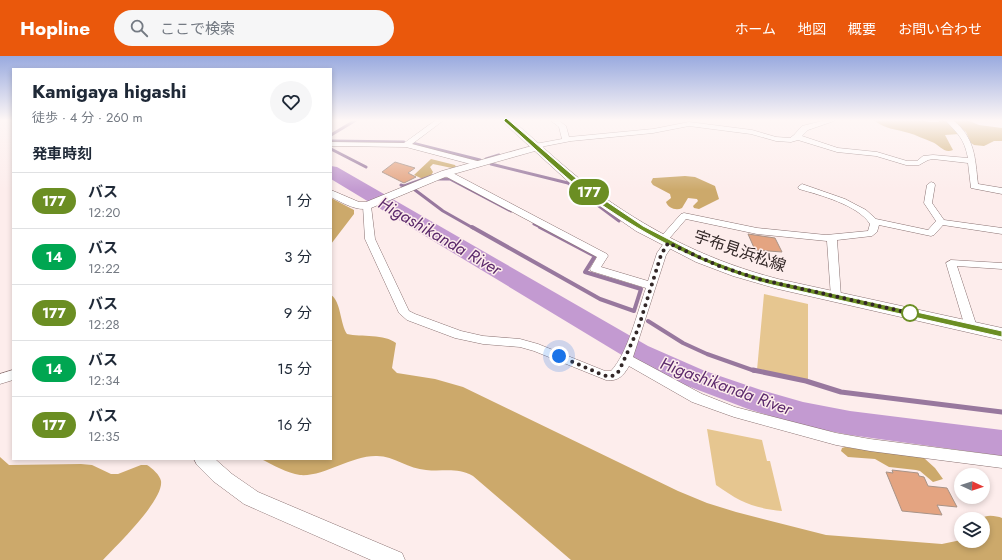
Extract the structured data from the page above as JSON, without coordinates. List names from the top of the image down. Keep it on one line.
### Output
{"streets":{"main road":["宇布見浜松線"]},"water":["Higashikanda River"],"lines":["bus line 177"],"north":"right","page":{"header":"Hopline","search":"ここで検索","nav":["ホーム","地図","概要","お問い合わせ"],"on_map":"177","heading":[["Kamigaya higashi","徒歩 · 4 分 · 260 m"],"発車時刻"],"list":[{"mark":"177","name":"バス","note":"12:20","value":"1 分"},{"mark":"14","name":"バス","note":"12:22","value":"3 分"},{"mark":"177","name":"バス","note":"12:28","value":"9 分"},{"mark":"14","name":"バス","note":"12:34","value":"15 分"},{"mark":"177","name":"バス","note":"12:35","value":"16 分"}]}}
